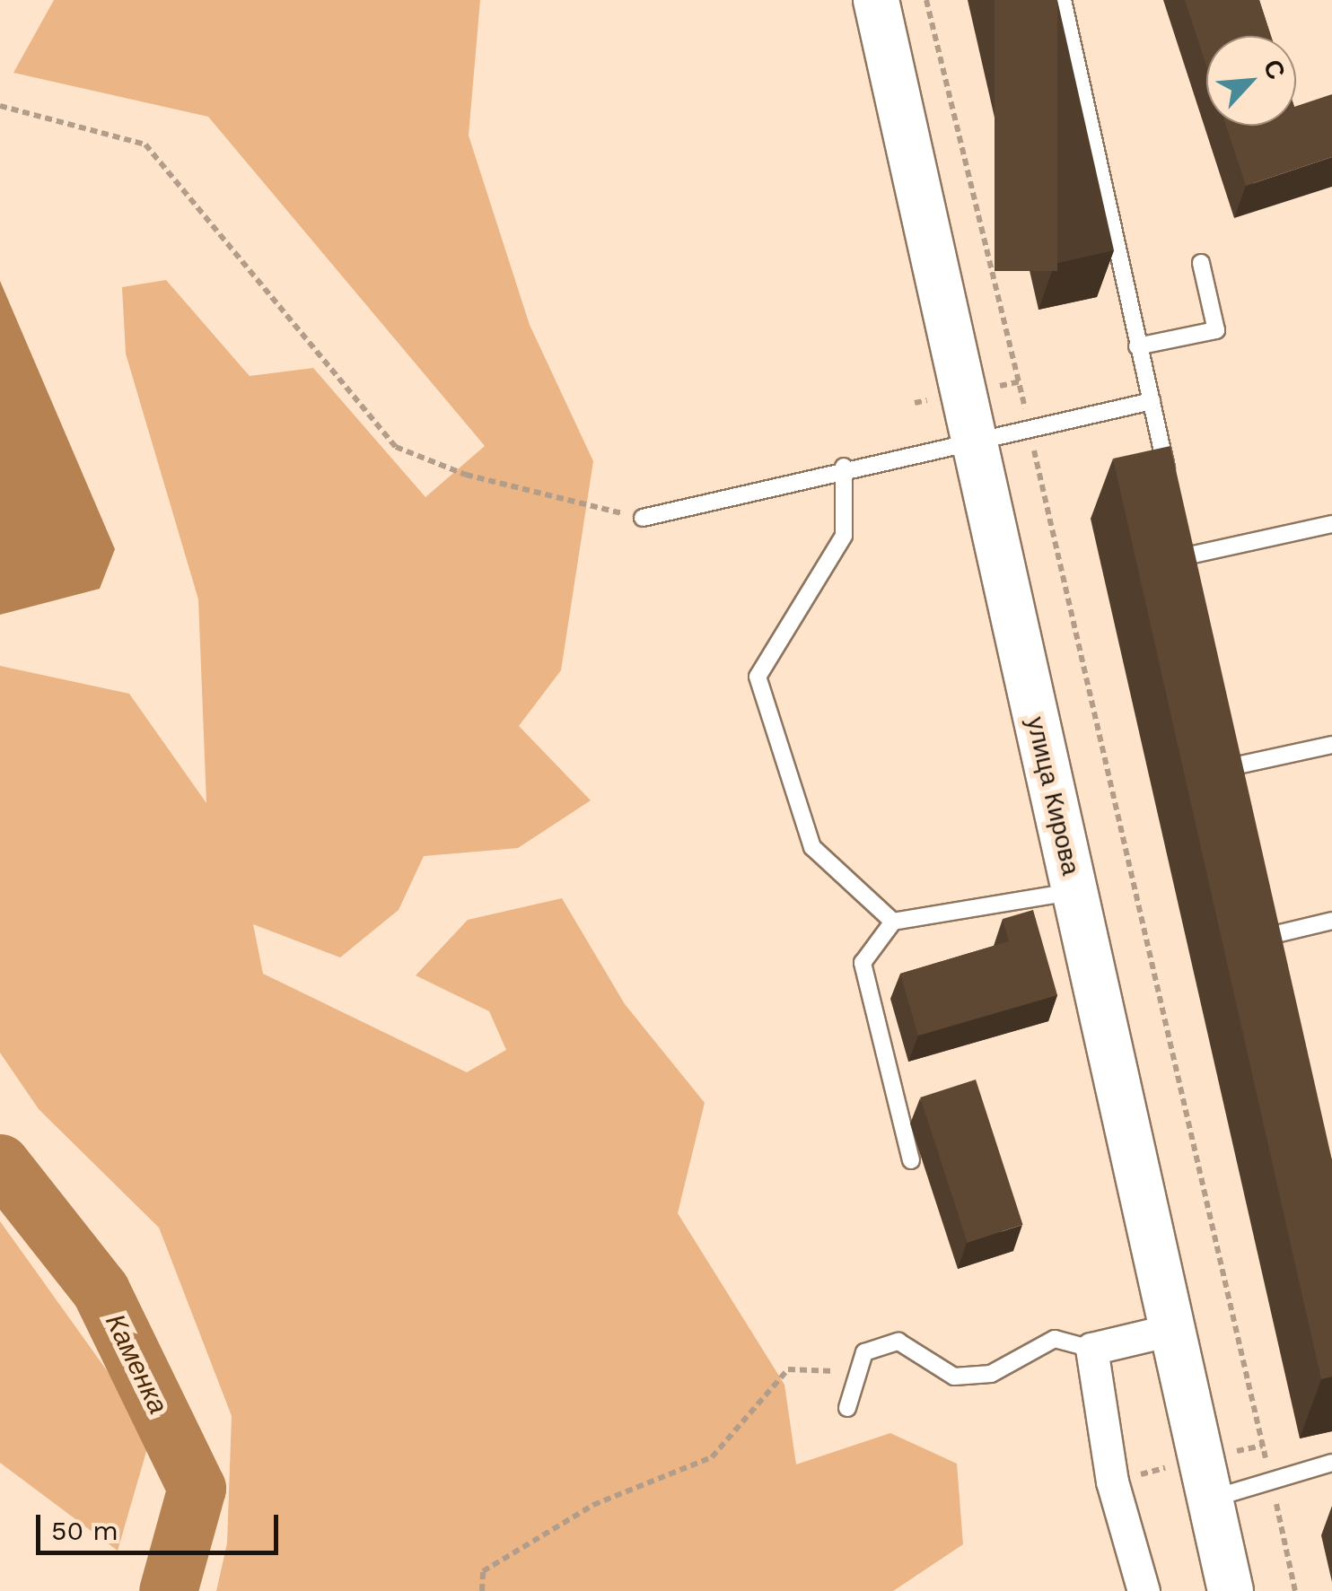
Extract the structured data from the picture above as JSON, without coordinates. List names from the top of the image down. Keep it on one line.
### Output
{"streets":{"street":["улица Кирова"]},"water":["Каменка"],"scale_bar":"50 m","north":"top right"}
